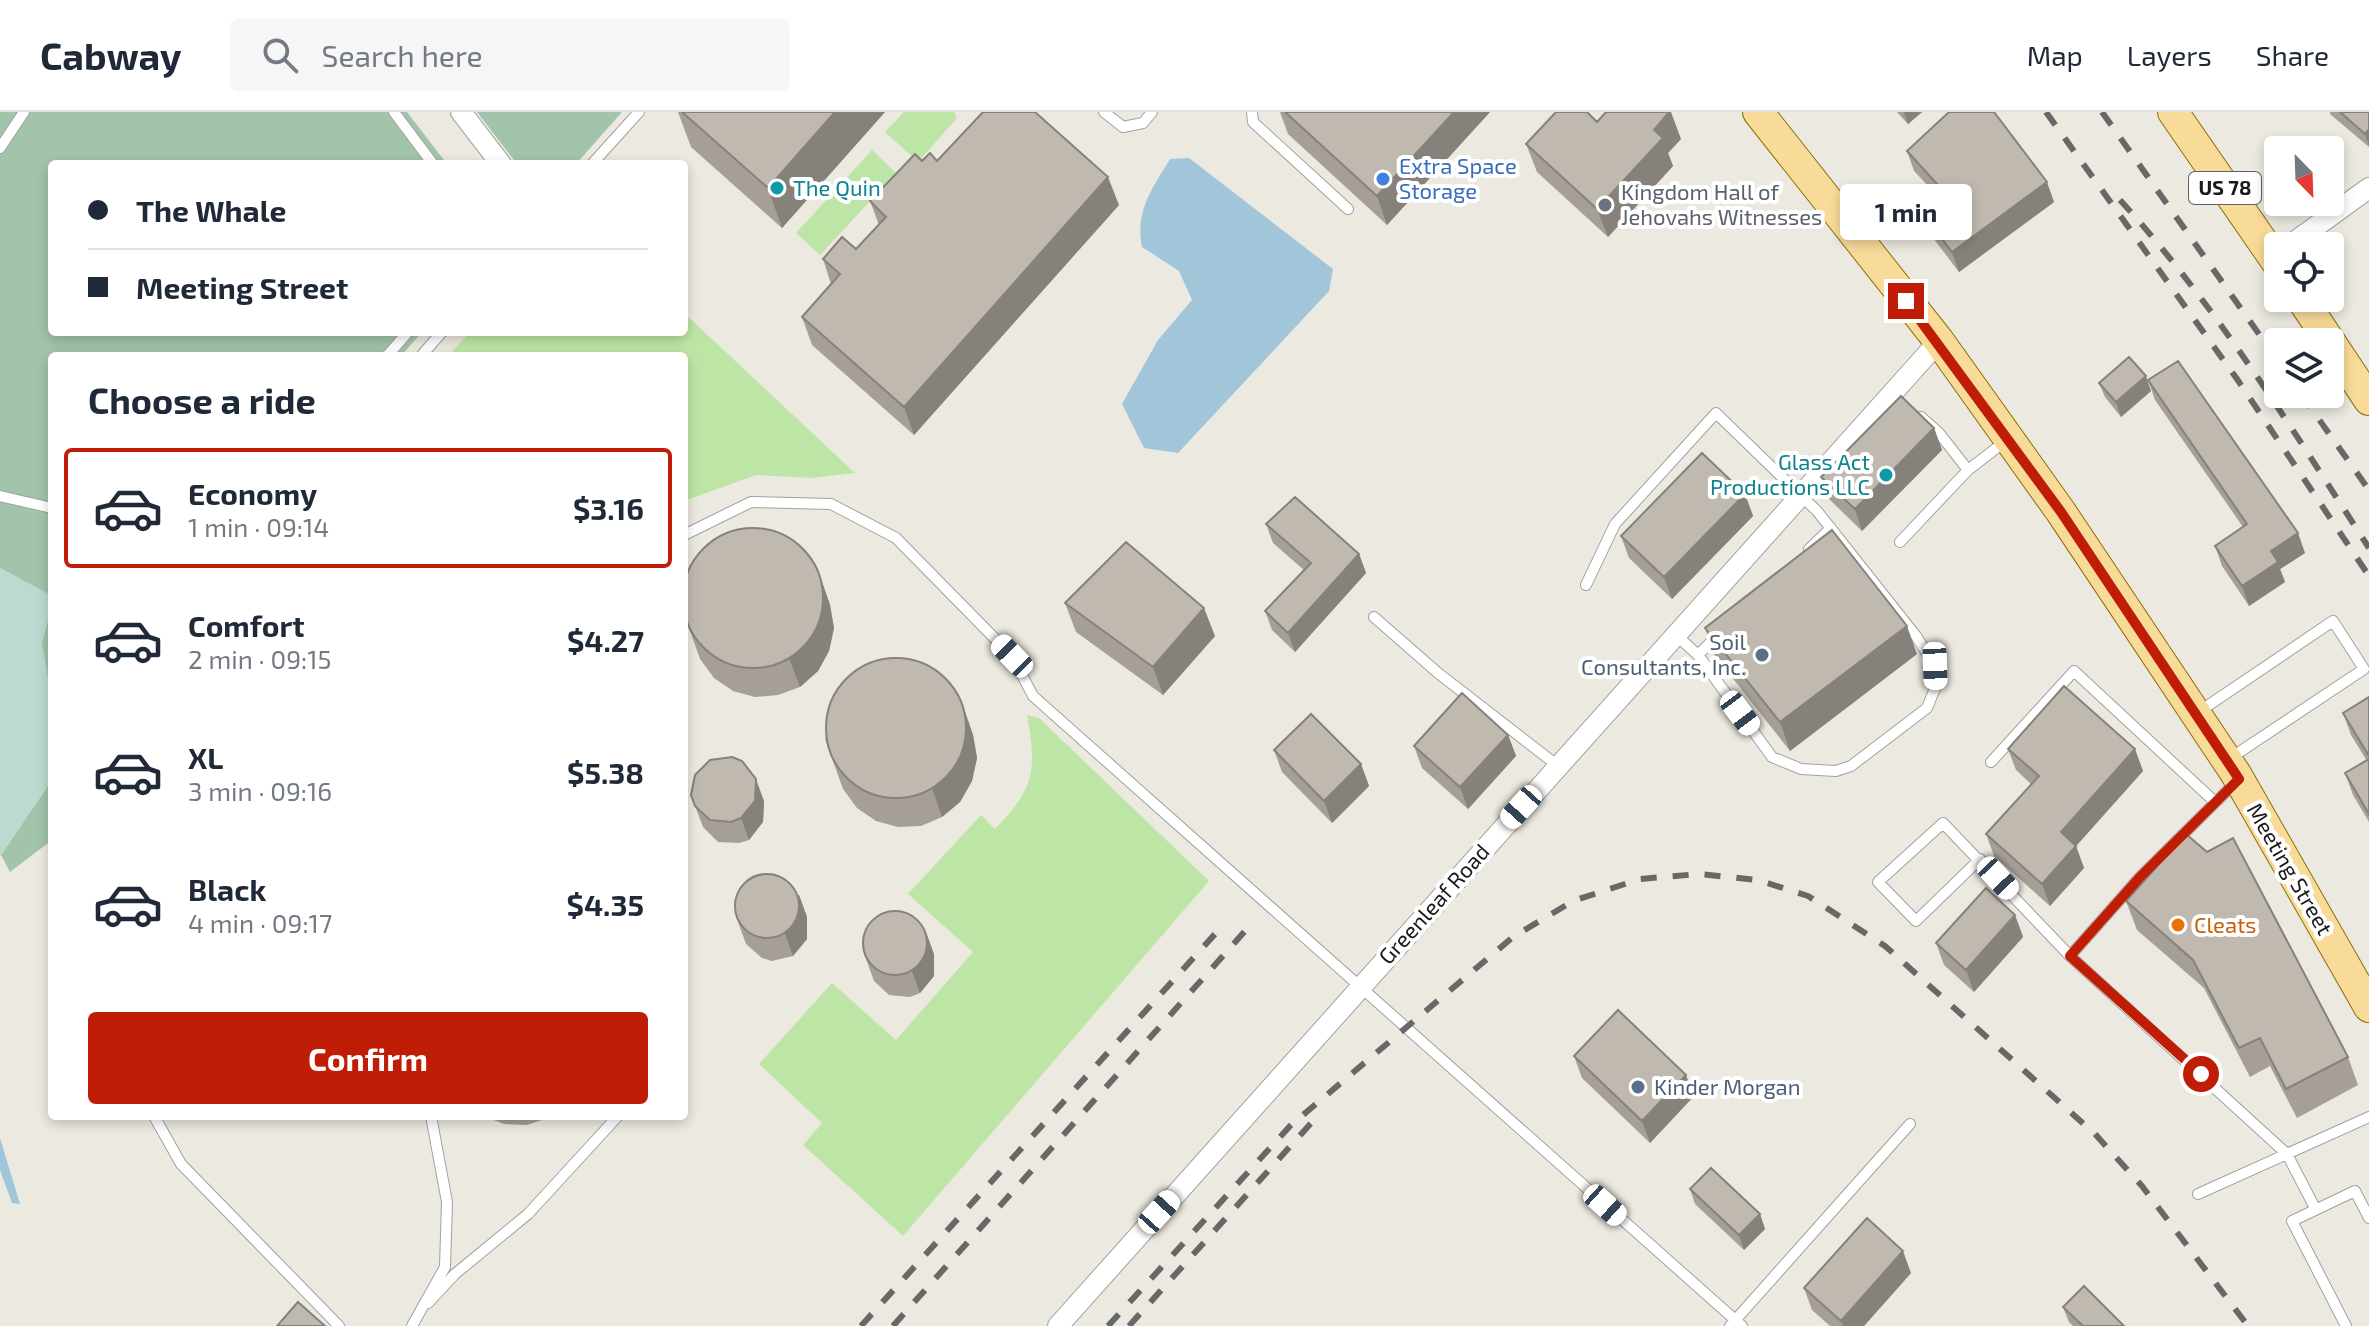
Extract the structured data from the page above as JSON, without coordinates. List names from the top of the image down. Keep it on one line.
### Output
{"streets":{"main road":["US 78","Meeting Street"],"street":["Greenleaf Road"]},"crossings":[["Meeting Street","Greenleaf Road"]],"places":["Extra Space Storage","The Quin","Kingdom Hall of Jehovahs Witnesses","Glass Act Productions LLC","Soil Consultants, Inc.","Cleats","Kinder Morgan"],"north":"bottom right","page":{"header":"Cabway","search":"Search here","nav":["Map","Layers","Share"],"banner":["The Whale","Meeting Street"],"bubble":"1 min","heading":"Choose a ride","list":[{"name":"Economy","note":"1 min · 09:14","value":"$3.16"},{"name":"Comfort","note":"2 min · 09:15","value":"$4.27"},{"name":"XL","note":"3 min · 09:16","value":"$5.38"},{"name":"Black","note":"4 min · 09:17","value":"$4.35"}],"buttons":"Confirm"}}
